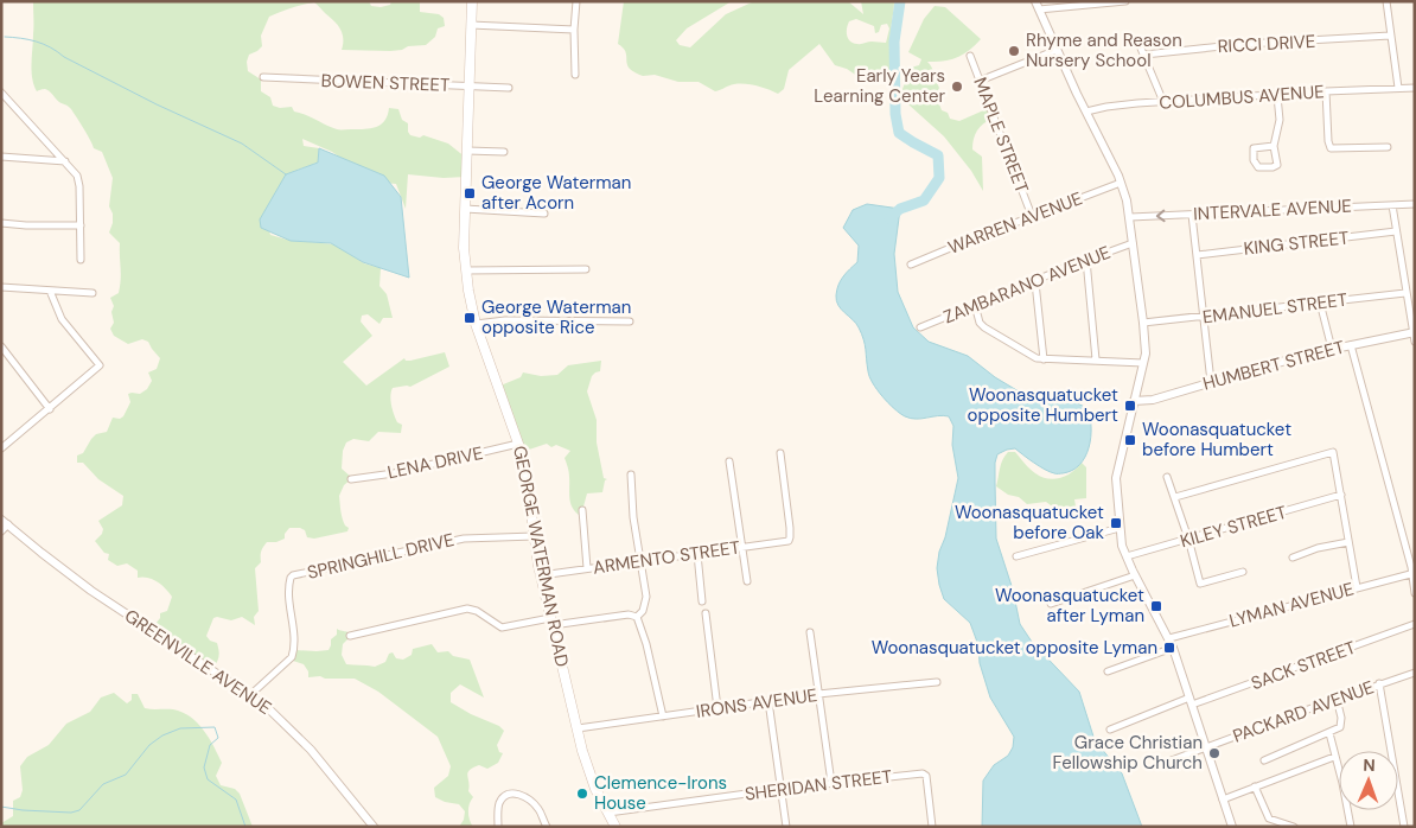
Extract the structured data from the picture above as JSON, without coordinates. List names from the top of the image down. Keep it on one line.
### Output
{"streets":{"main road":["GEORGE WATERMAN ROAD"],"street":["RICCI DRIVE","BOWEN STREET","COLUMBUS AVENUE","MAPLE STREET","INTERVALE AVENUE","WARREN AVENUE","KING STREET","ZAMBARANO AVENUE","EMANUEL STREET","HUMBERT STREET","LENA DRIVE","KILEY STREET","SPRINGHILL DRIVE","ARMENTO STREET","LYMAN AVENUE","GREENVILLE AVENUE","SACK STREET","IRONS AVENUE","PACKARD AVENUE","SHERIDAN STREET"]},"crossings":[["BOWEN STREET","GEORGE WATERMAN ROAD"],["MAPLE STREET","WARREN AVENUE"],["LENA DRIVE","GEORGE WATERMAN ROAD"],["SPRINGHILL DRIVE","GEORGE WATERMAN ROAD"],["SPRINGHILL DRIVE","GREENVILLE AVENUE"],["GEORGE WATERMAN ROAD","ARMENTO STREET"],["GEORGE WATERMAN ROAD","IRONS AVENUE"],["GEORGE WATERMAN ROAD","SHERIDAN STREET"]],"places":{"other":["Rhyme and Reason Nursery School","Early Years Learning Center","Grace Christian Fellowship Church","Clemence-Irons House"],"transit":["George Waterman after Acorn","George Waterman opposite Rice","Woonasquatucket opposite Humbert","Woonasquatucket before Humbert","Woonasquatucket before Oak","Woonasquatucket after Lyman","Woonasquatucket opposite Lyman"]},"north":"top"}
